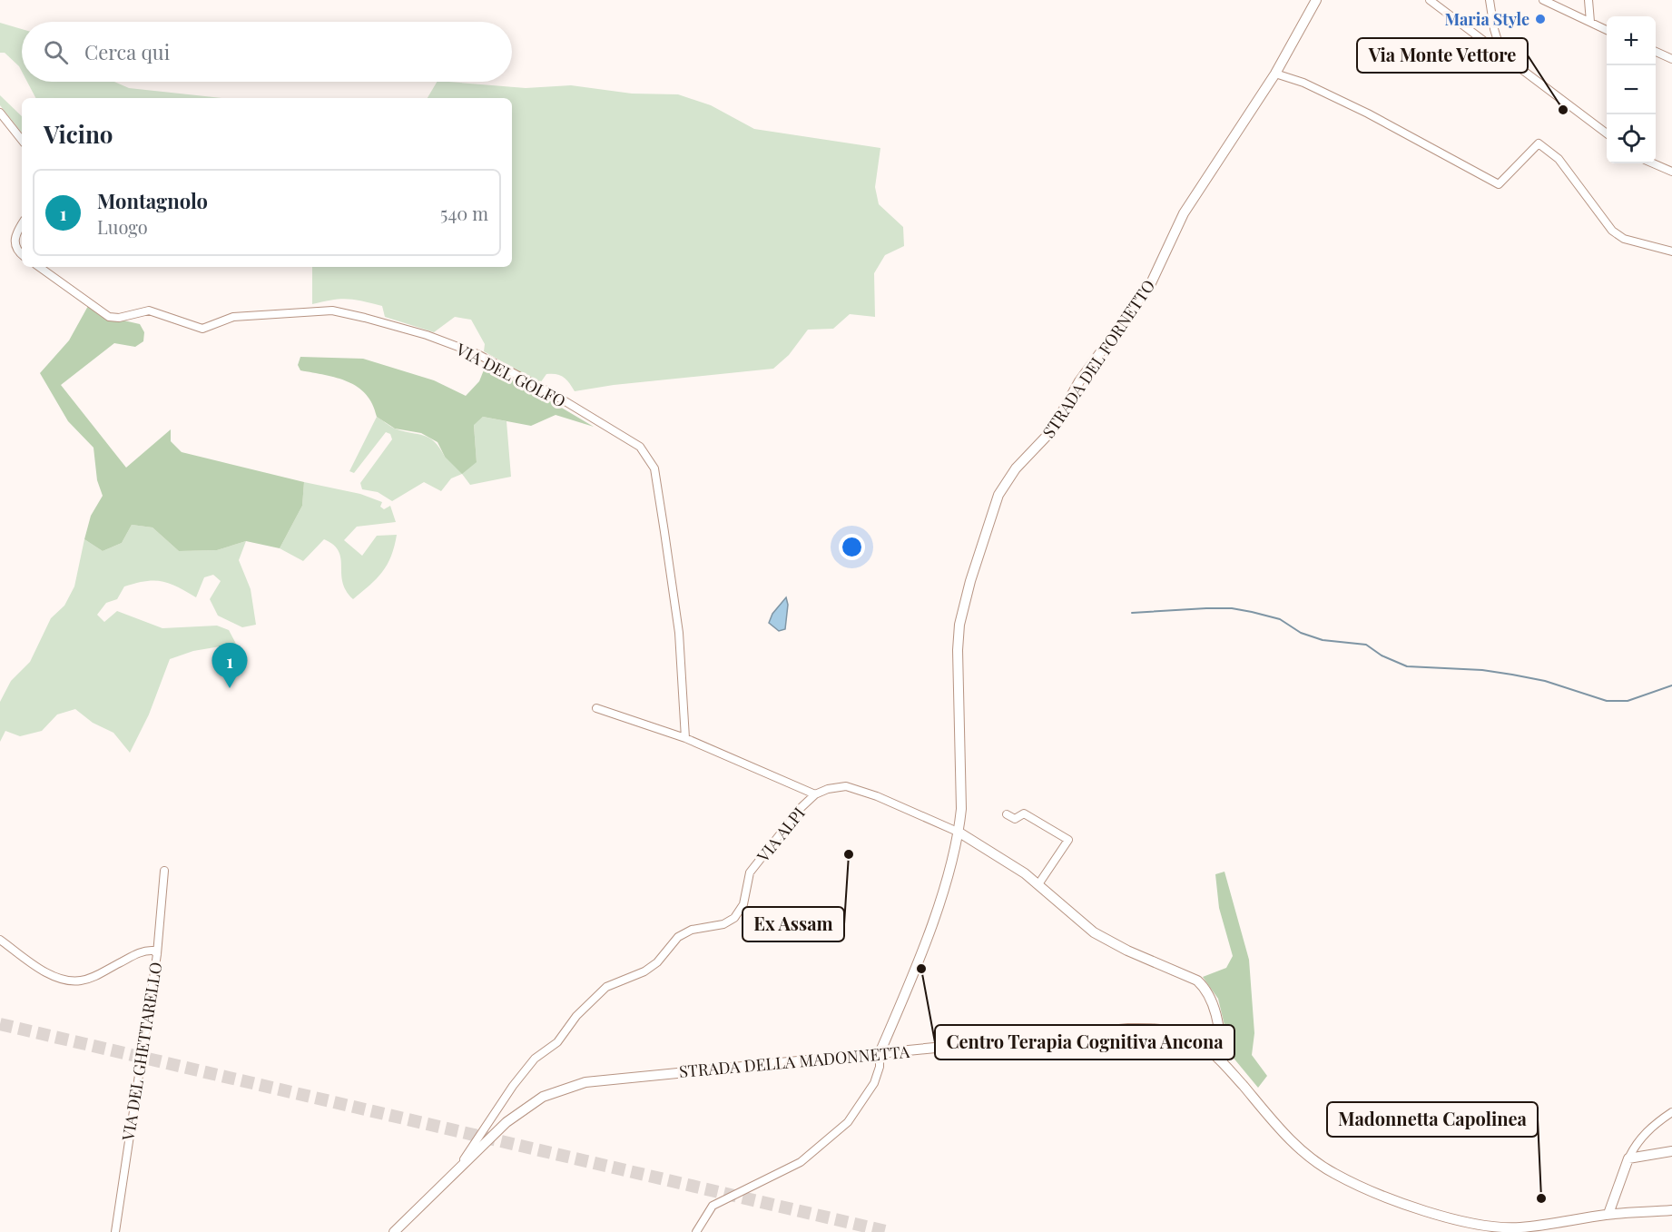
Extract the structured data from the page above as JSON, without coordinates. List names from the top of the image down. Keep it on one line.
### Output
{"streets":{"street":["STRADA DEL FORNETTO","VIA DEL GOLFO","VIA ALPI","VIA DEL GHETTARELLO","STRADA DELLA MADONNETTA"]},"crossings":[["STRADA DEL FORNETTO","VIA ALPI"],["STRADA DEL FORNETTO","STRADA DELLA MADONNETTA"],["VIA ALPI","STRADA DELLA MADONNETTA"]],"places":["Maria Style","Via Monte Vettore","Ex Assam","Centro Terapia Cognitiva Ancona","Madonnetta Capolinea"],"page":{"map_buttons":["+","−"],"search":"Cerca qui","heading":"Vicino","list":[{"mark":"1","name":"Montagnolo","note":"Luogo","value":"540 m"}],"pins":"1"}}
